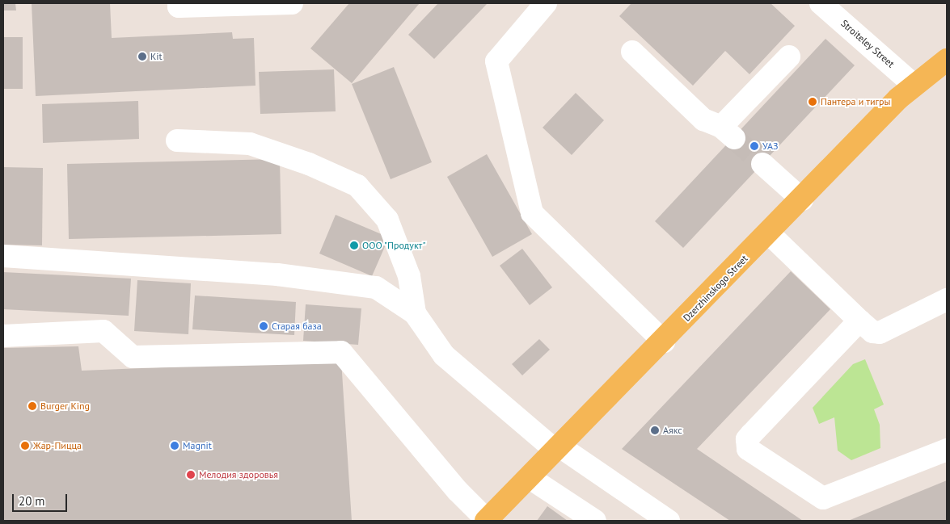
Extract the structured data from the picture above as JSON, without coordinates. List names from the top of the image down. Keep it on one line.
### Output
{"streets":{"main road":["Dzerzhinskogo Street"],"street":["Stroiteley Street"]},"crossings":[["Stroiteley Street","Dzerzhinskogo Street"]],"places":["Kit","Пантера и тигры","УАЗ","ООО \"Продукт\"","Старая база","Burger King","Аякс","Жар-Пицца","Magnit","Мелодия здоровья"],"scale_bar":"20 m"}
